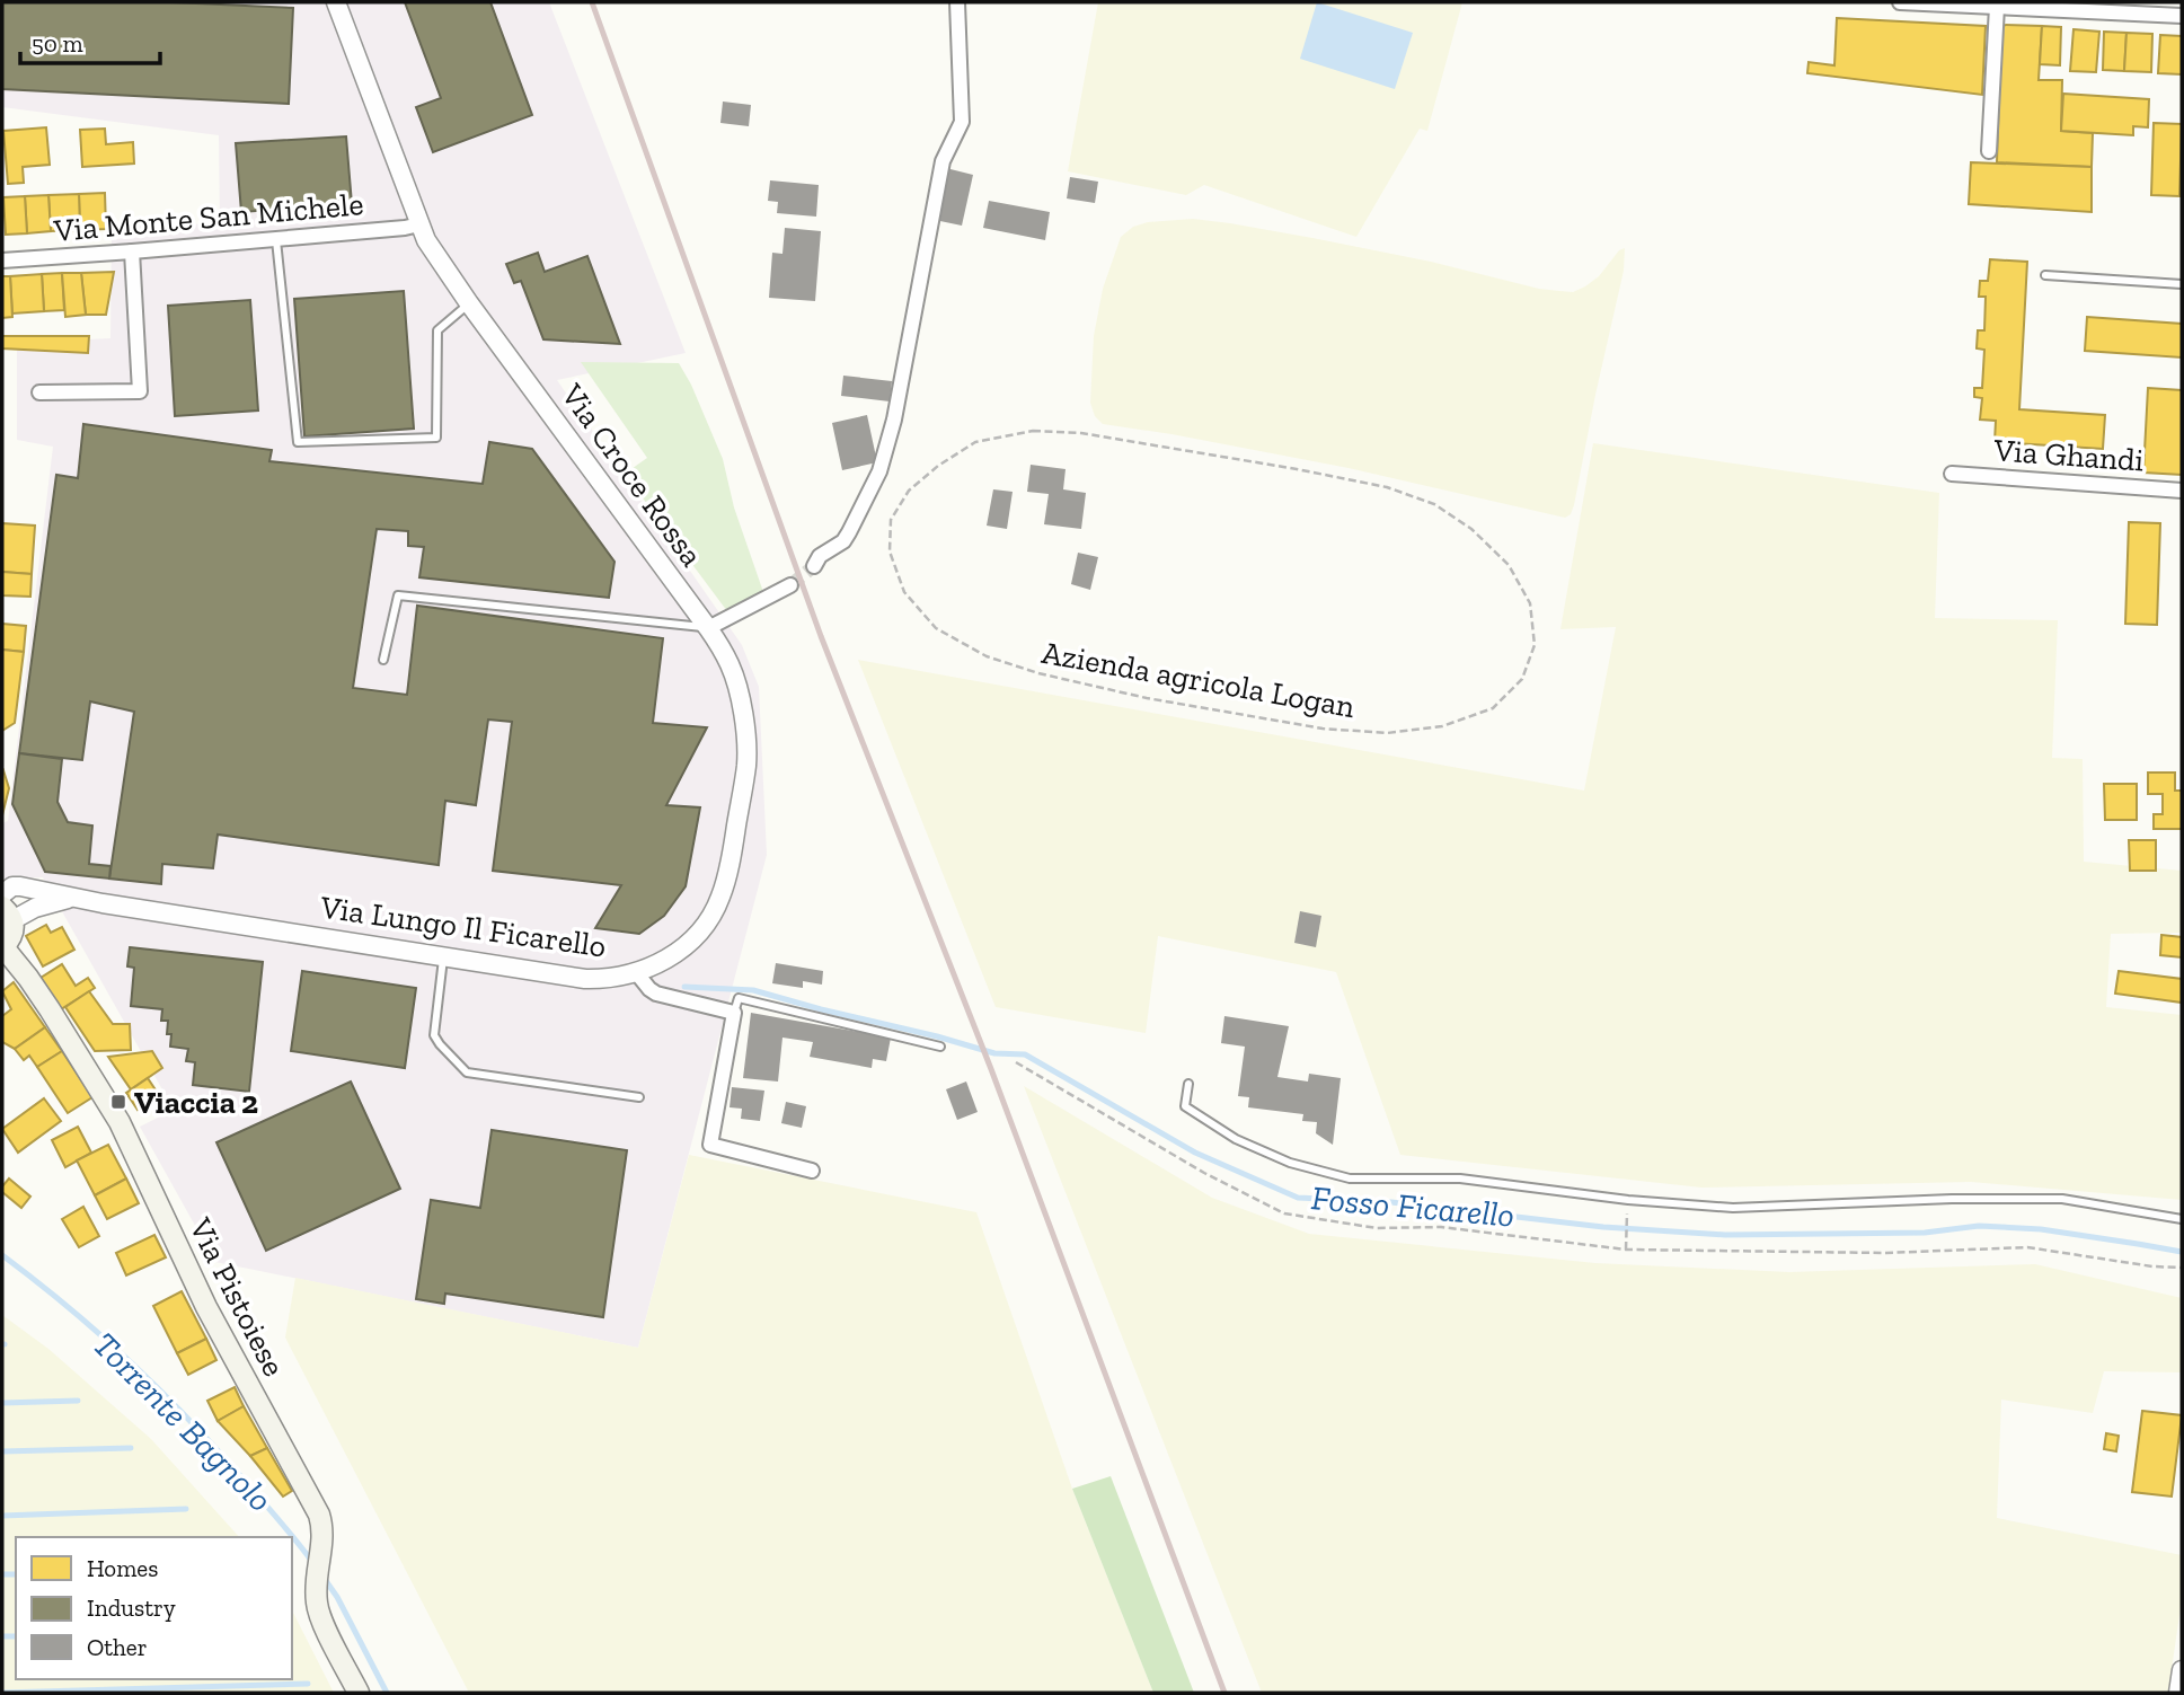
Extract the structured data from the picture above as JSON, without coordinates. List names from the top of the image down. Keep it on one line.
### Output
{"streets":{"main road":["Via Pistoiese"],"street":["Via Monte San Michele","Via Ghandi","Via Croce Rossa","Via Lungo Il Ficarello"],"path":["Azienda agricola Logan"]},"crossings":[["Via Monte San Michele","Via Croce Rossa"],["Via Croce Rossa","Via Lungo Il Ficarello"],["Via Lungo Il Ficarello","Via Pistoiese"]],"water":["Fosso Ficarello","Torrente Bagnolo"],"places":{"transit":["Viaccia 2"]},"legend":["Homes","Industry","Other"],"scale_bar":"50 m"}
